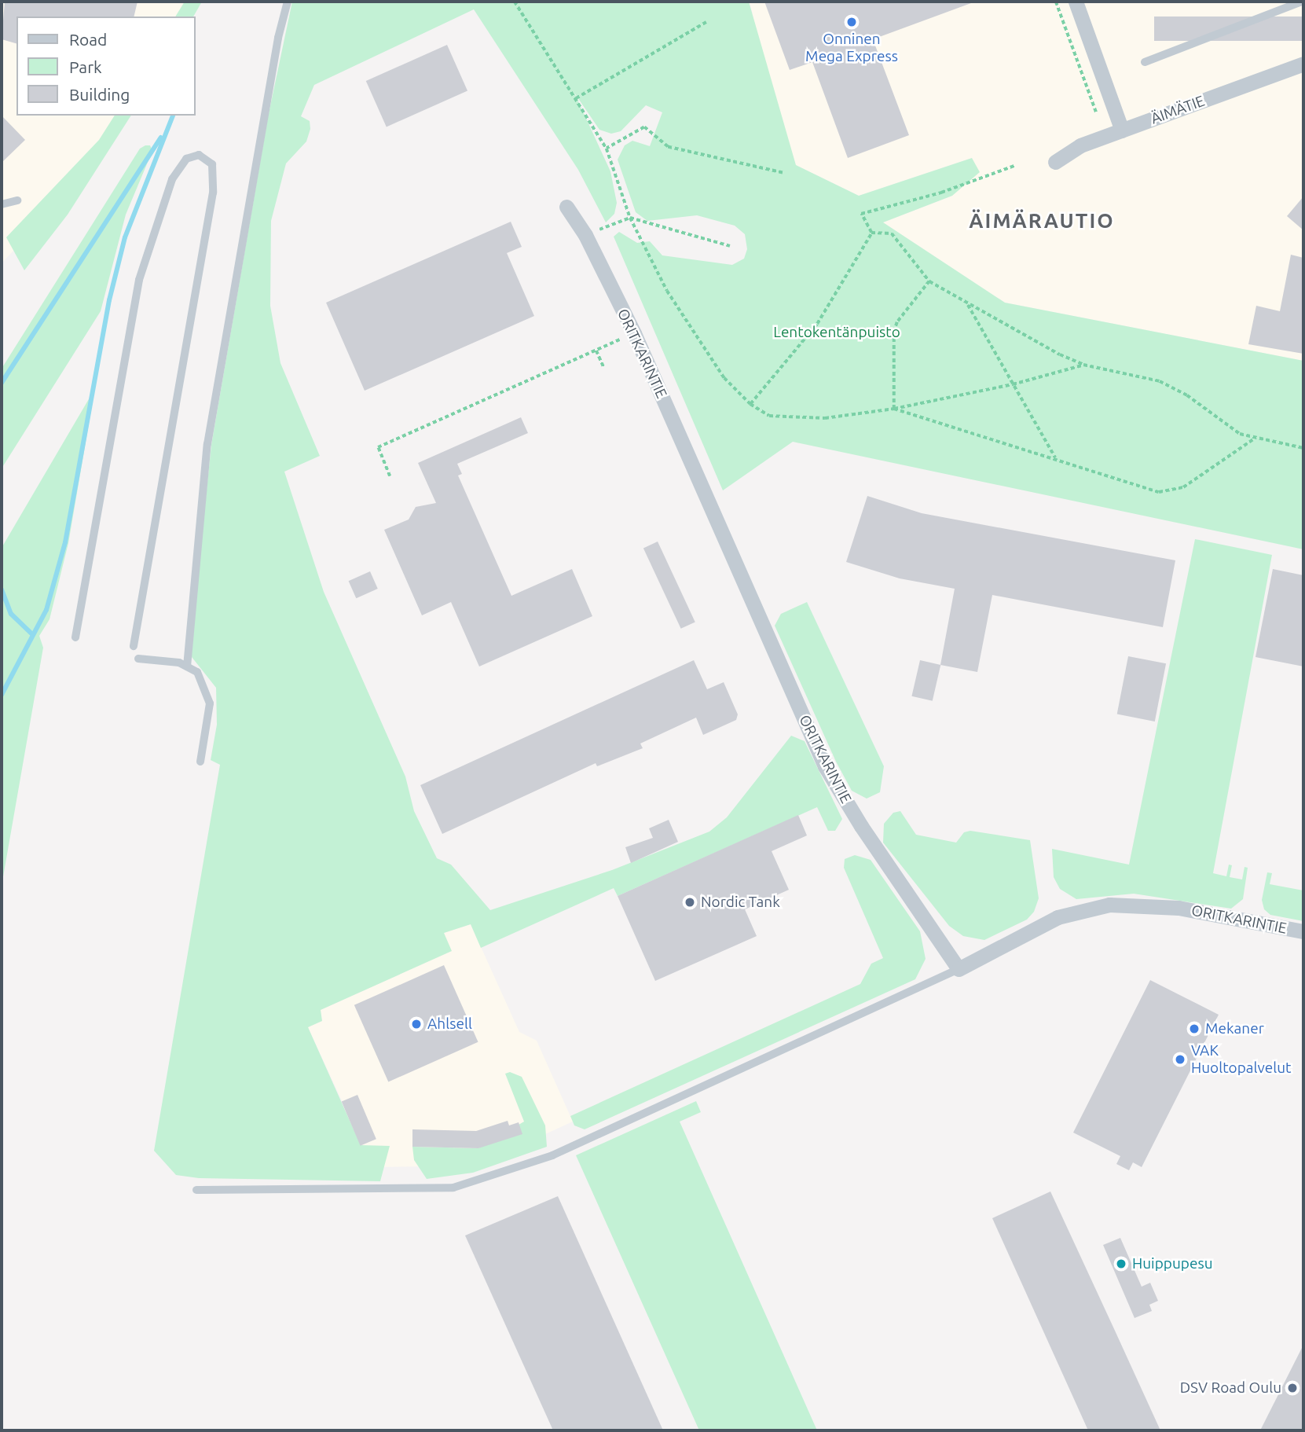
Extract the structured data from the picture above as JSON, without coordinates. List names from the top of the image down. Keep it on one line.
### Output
{"streets":{"street":["ÄIMÄTIE","ORITKARINTIE"]},"districts":["ÄIMÄRAUTIO"],"parks":["Lentokentänpuisto"],"places":["Onninen Mega Express","Nordic Tank","Ahlsell","Mekaner","VAK Huoltopalvelut","Huippupesu","DSV Road Oulu"],"legend":["Road","Park","Building"]}
